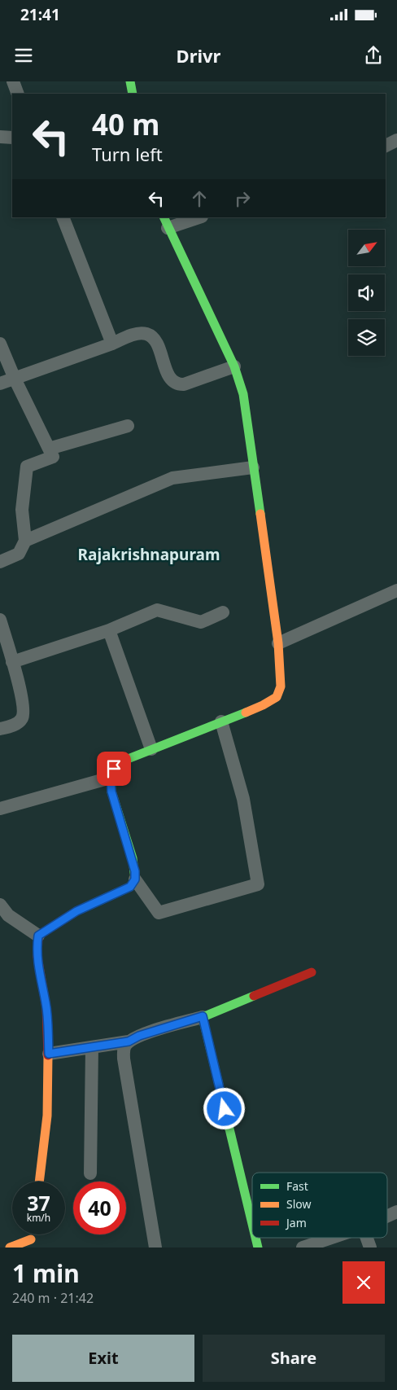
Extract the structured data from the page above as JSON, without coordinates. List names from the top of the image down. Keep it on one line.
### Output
{"districts":["Rajakrishnapuram"],"legend":["Fast","Slow","Jam"],"north":"top right","page":{"status":"21:41","header":"Drivr","turn":["40 m","Turn left"],"speed":"37 km/h","limit":"40","heading":["1 min","240 m · 21:42"],"buttons":["Exit","Share"]}}
